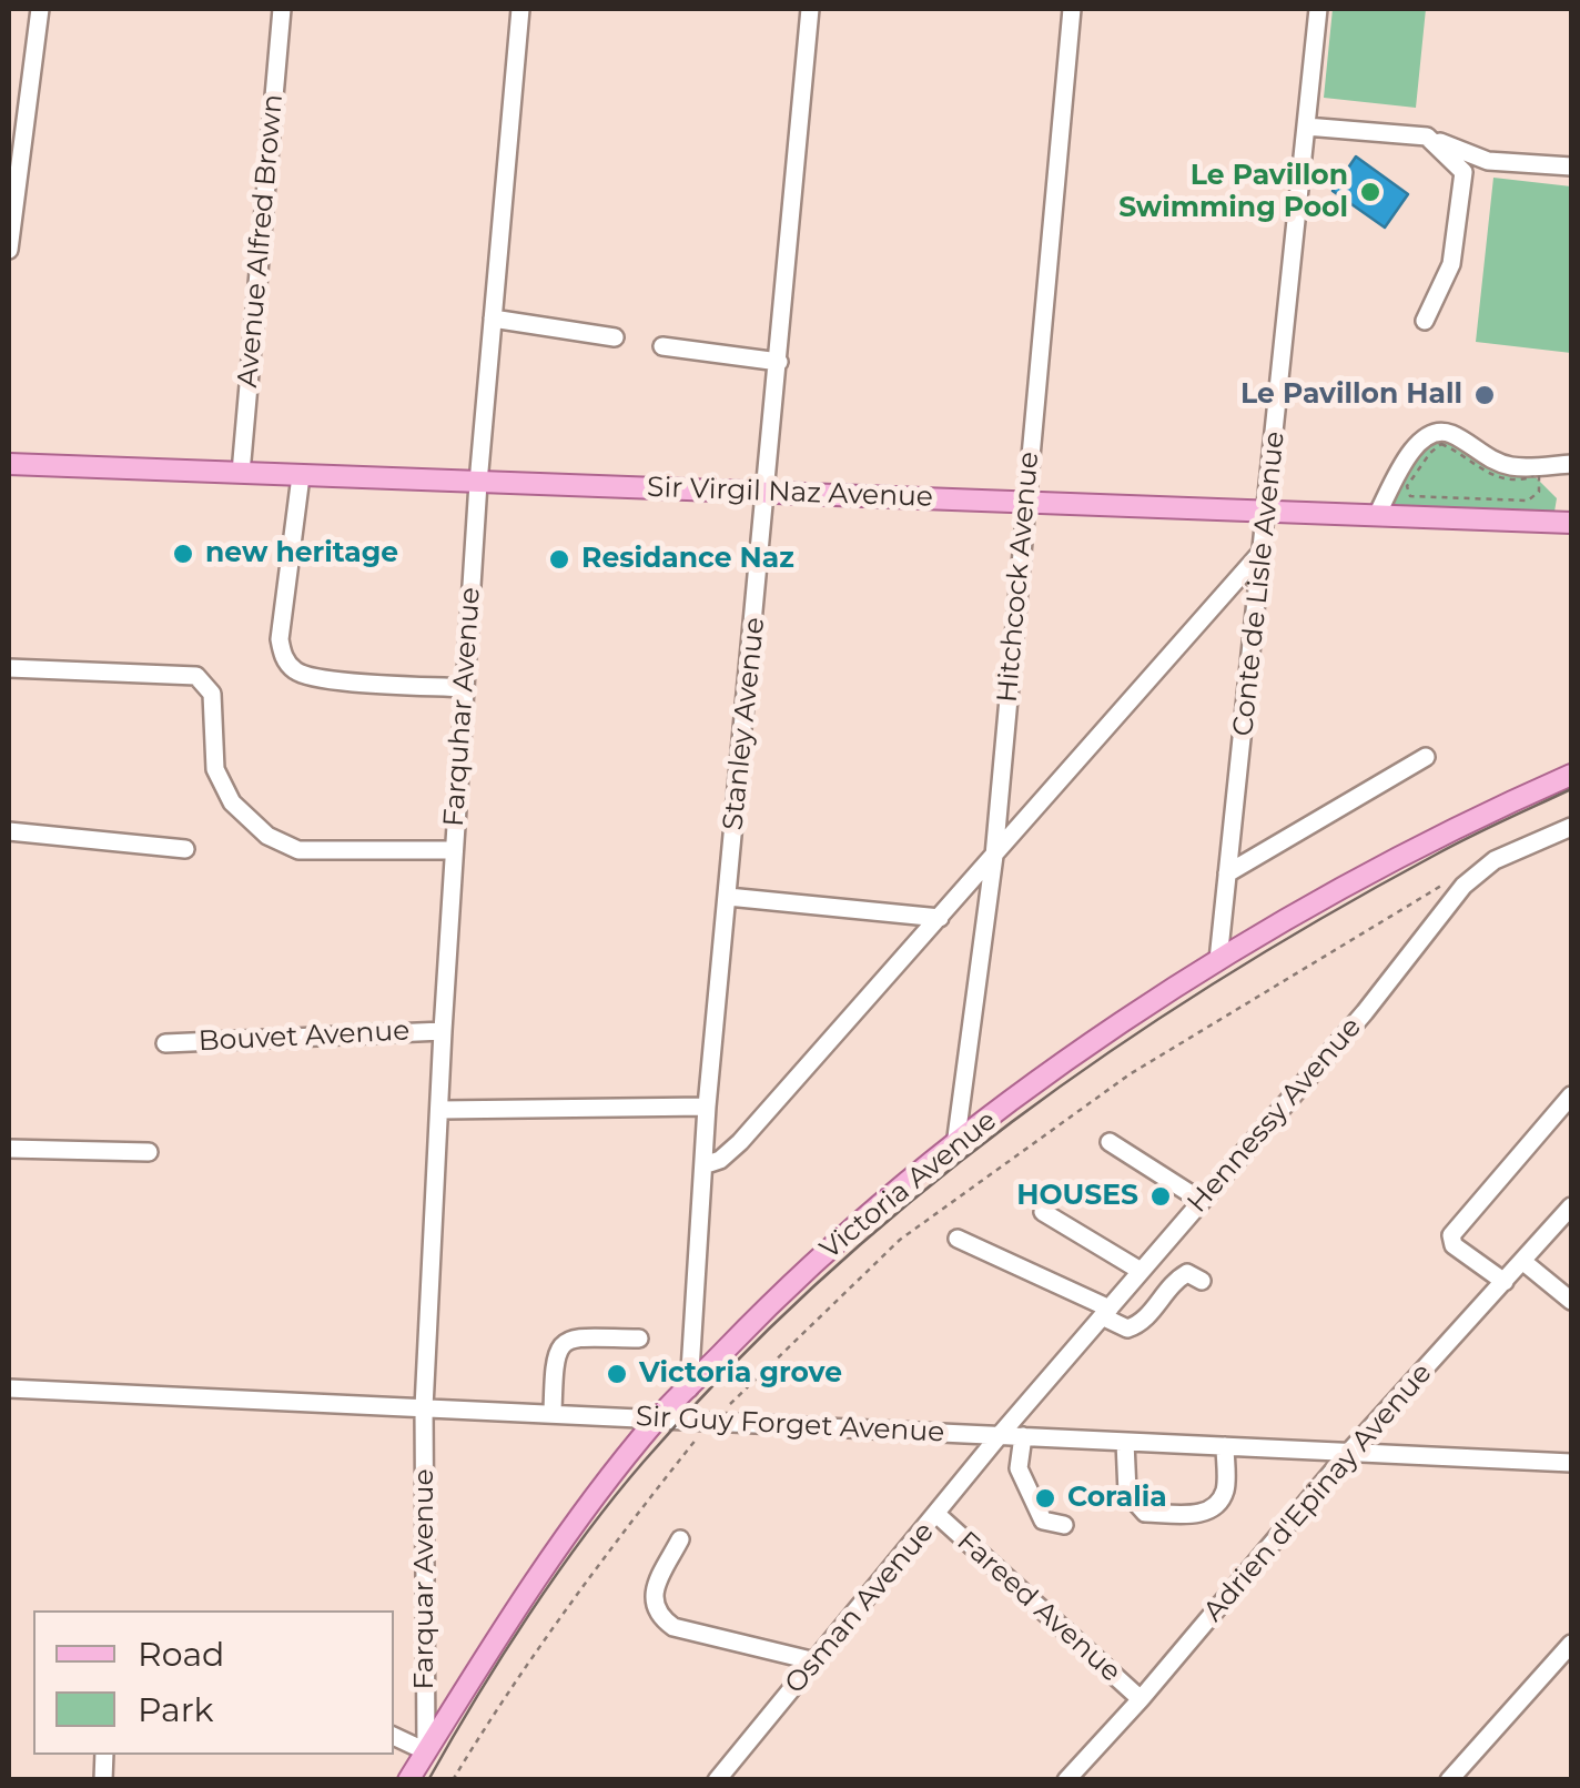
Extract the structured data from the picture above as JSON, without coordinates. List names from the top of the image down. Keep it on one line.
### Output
{"streets":{"main road":["Sir Virgil Naz Avenue","Victoria Avenue"],"street":["Avenue Alfred Brown","Hitchcock Avenue","Conte de Lisle Avenue","Farquhar Avenue","Stanley Avenue","Bouvet Avenue","Hennessy Avenue","Sir Guy Forget Avenue","Adrien d'Epinay Avenue","Farquar Avenue","Fareed Avenue","Osman Avenue"]},"crossings":[["Avenue Alfred Brown","Sir Virgil Naz Avenue"],["Sir Virgil Naz Avenue","Hitchcock Avenue"],["Sir Virgil Naz Avenue","Conte de Lisle Avenue"],["Sir Virgil Naz Avenue","Farquhar Avenue"],["Sir Virgil Naz Avenue","Stanley Avenue"],["Hitchcock Avenue","Victoria Avenue"],["Conte de Lisle Avenue","Victoria Avenue"],["Farquhar Avenue","Bouvet Avenue"],["Farquhar Avenue","Sir Guy Forget Avenue"],["Farquhar Avenue","Farquar Avenue"],["Stanley Avenue","Victoria Avenue"],["Hennessy Avenue","Sir Guy Forget Avenue"],["Hennessy Avenue","Osman Avenue"],["Victoria Avenue","Sir Guy Forget Avenue"],["Victoria Avenue","Farquar Avenue"],["Sir Guy Forget Avenue","Adrien d'Epinay Avenue"],["Sir Guy Forget Avenue","Farquar Avenue"],["Sir Guy Forget Avenue","Osman Avenue"],["Adrien d'Epinay Avenue","Fareed Avenue"],["Fareed Avenue","Osman Avenue"]],"places":["Le Pavillon Swimming Pool","Le Pavillon Hall","new heritage","Residance Naz","HOUSES","Victoria grove","Coralia"],"legend":["Road","Park"]}
